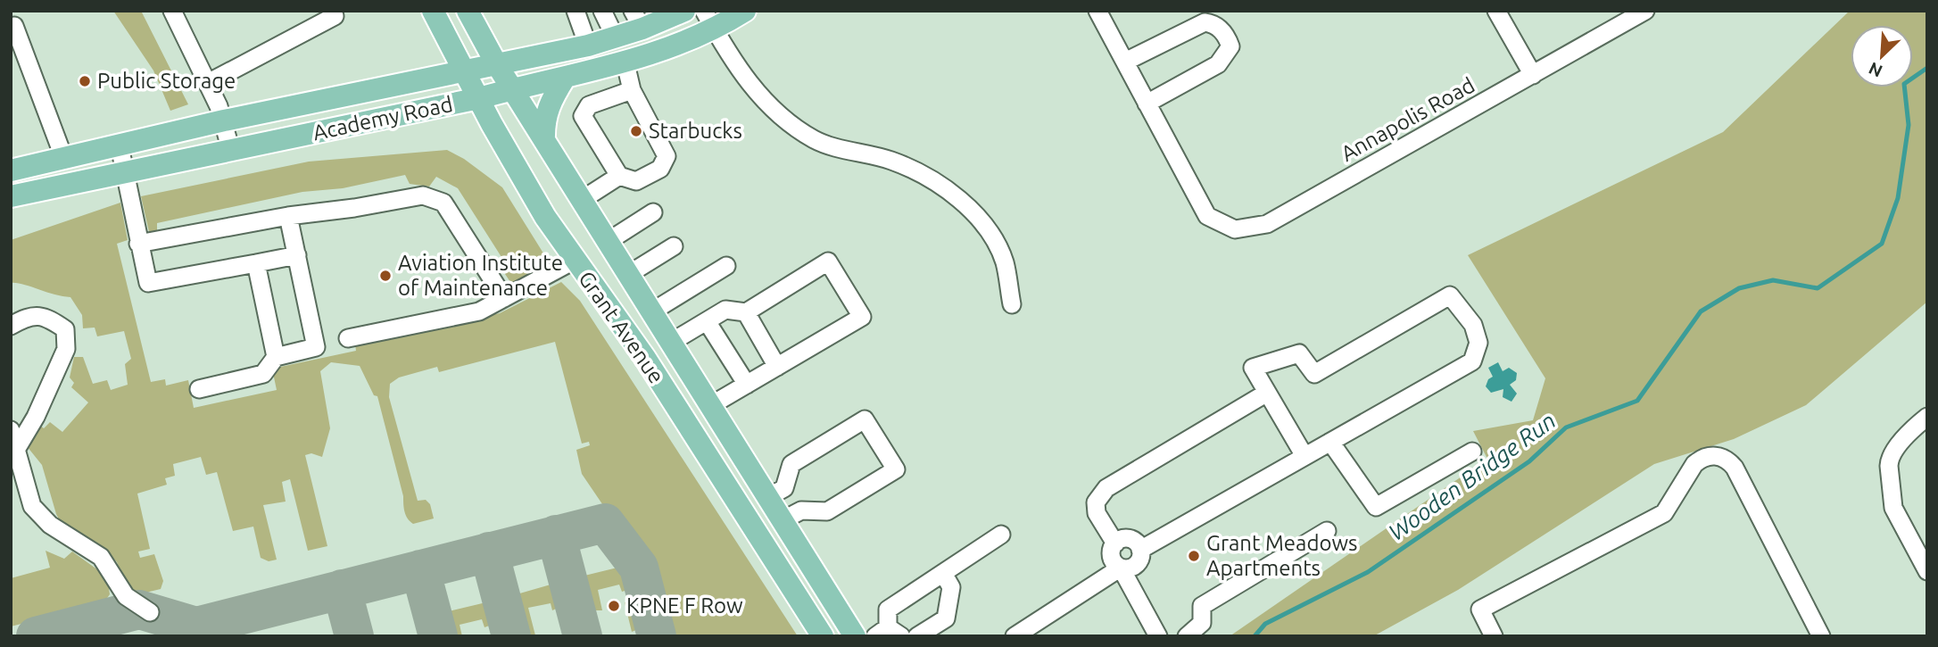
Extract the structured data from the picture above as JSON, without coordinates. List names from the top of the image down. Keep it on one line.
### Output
{"streets":{"main road":["Academy Road","Grant Avenue"],"street":["Annapolis Road"]},"crossings":[["Academy Road","Grant Avenue"]],"water":["Wooden Bridge Run"],"places":["Public Storage","Starbucks","Aviation Institute of Maintenance","Grant Meadows Apartments","KPNE F Row"],"north":"bottom left"}
